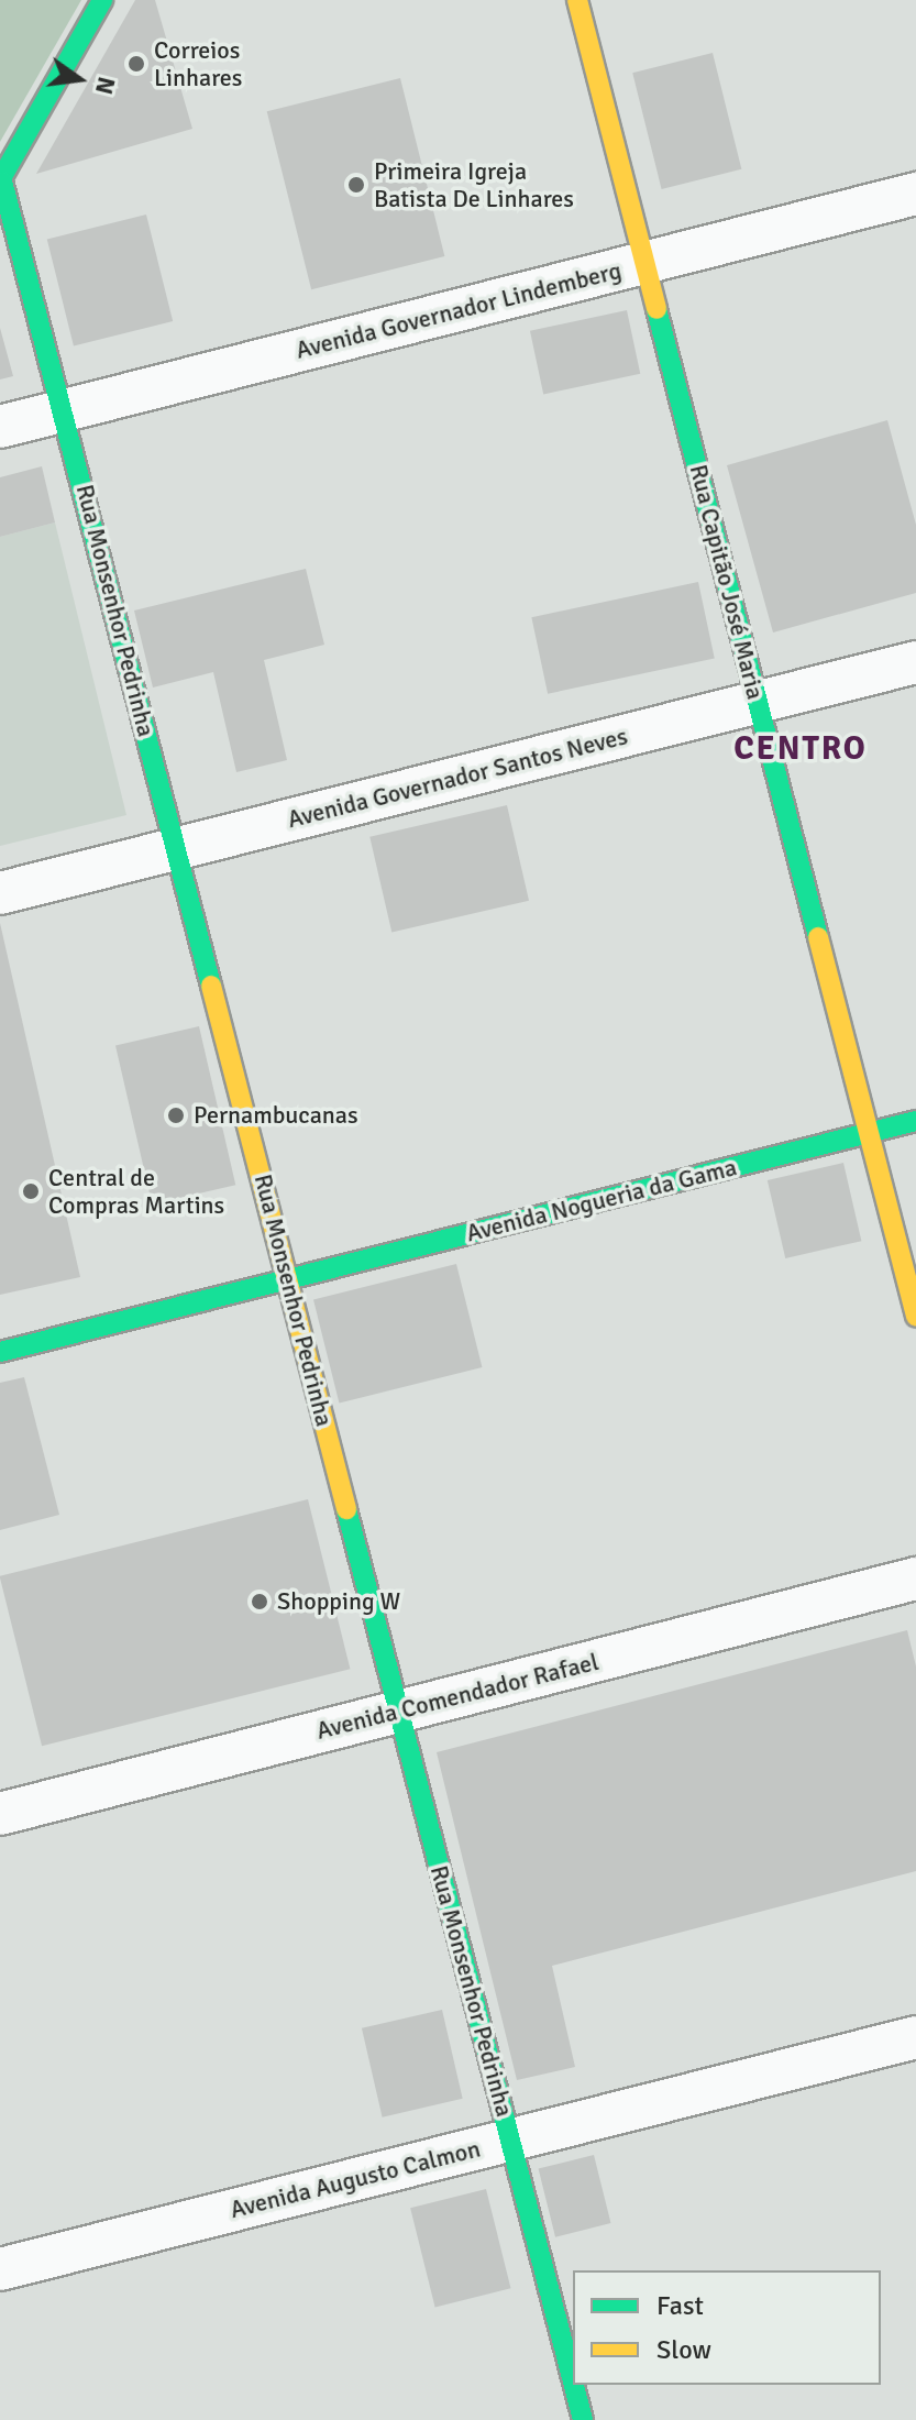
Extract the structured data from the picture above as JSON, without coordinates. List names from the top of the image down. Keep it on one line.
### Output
{"streets":{"main road":["Rua Capitão José Maria","Rua Monsenhor Pedrinha","Avenida Nogueria da Gama"],"street":["Avenida Governador Lindemberg","Avenida Governador Santos Neves","Avenida Comendador Rafael","Avenida Augusto Calmon"]},"crossings":[["Avenida Governador Lindemberg","Rua Capitão José Maria"],["Avenida Governador Lindemberg","Rua Monsenhor Pedrinha"],["Rua Capitão José Maria","Avenida Governador Santos Neves"],["Rua Capitão José Maria","Avenida Nogueria da Gama"],["Rua Monsenhor Pedrinha","Avenida Governador Santos Neves"],["Rua Monsenhor Pedrinha","Avenida Nogueria da Gama"],["Rua Monsenhor Pedrinha","Avenida Comendador Rafael"],["Rua Monsenhor Pedrinha","Avenida Augusto Calmon"]],"districts":["CENTRO"],"places":["Correios Linhares","Primeira Igreja Batista De Linhares","Pernambucanas","Central de Compras Martins","Shopping W"],"legend":["Fast","Slow"],"north":"right"}
